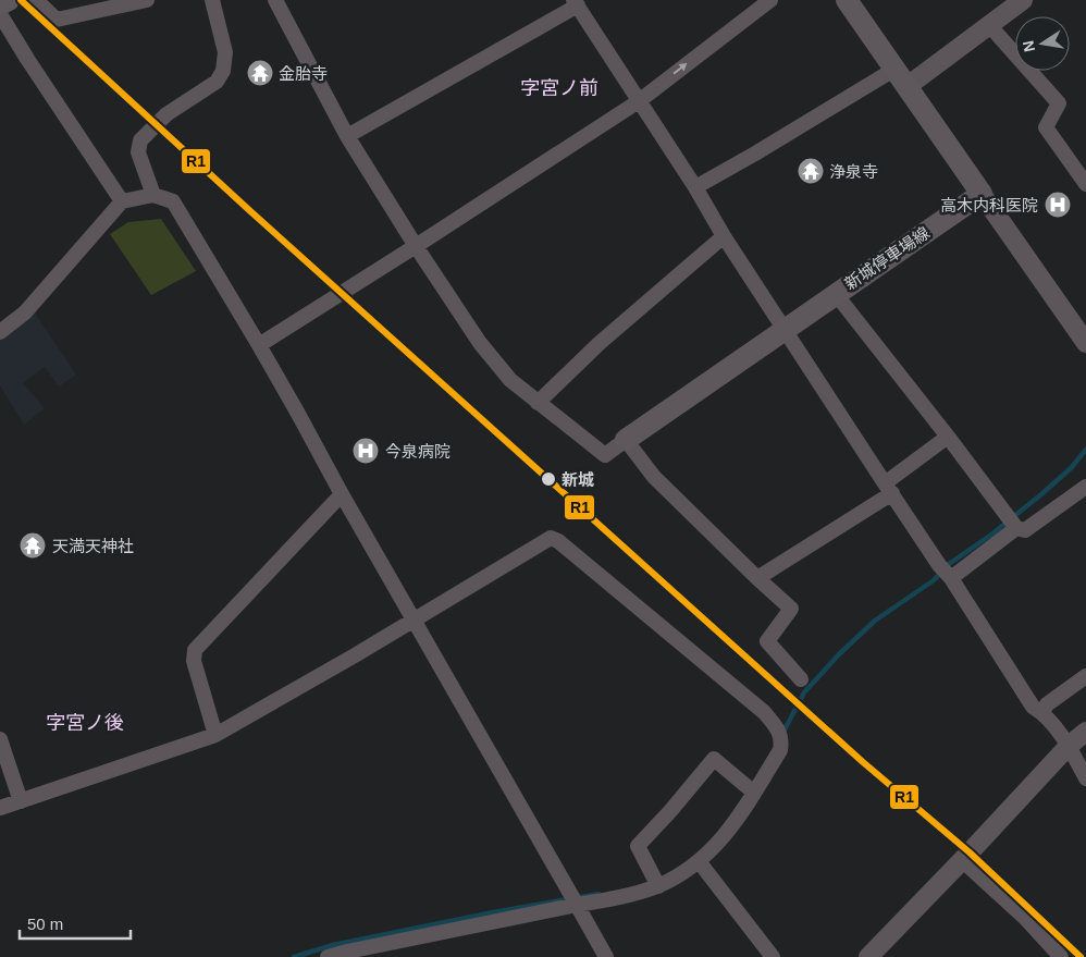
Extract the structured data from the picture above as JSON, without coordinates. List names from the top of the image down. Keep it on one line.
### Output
{"streets":{"main road":["新城停車場線"]},"districts":["字宮ノ前","字宮ノ後"],"places":{"temple":["金胎寺","浄泉寺","天満天神社"],"hospital":["高木内科医院","今泉病院"],"other":["新城"]},"lines":["transit line R1"],"scale_bar":"50 m","north":"left"}
